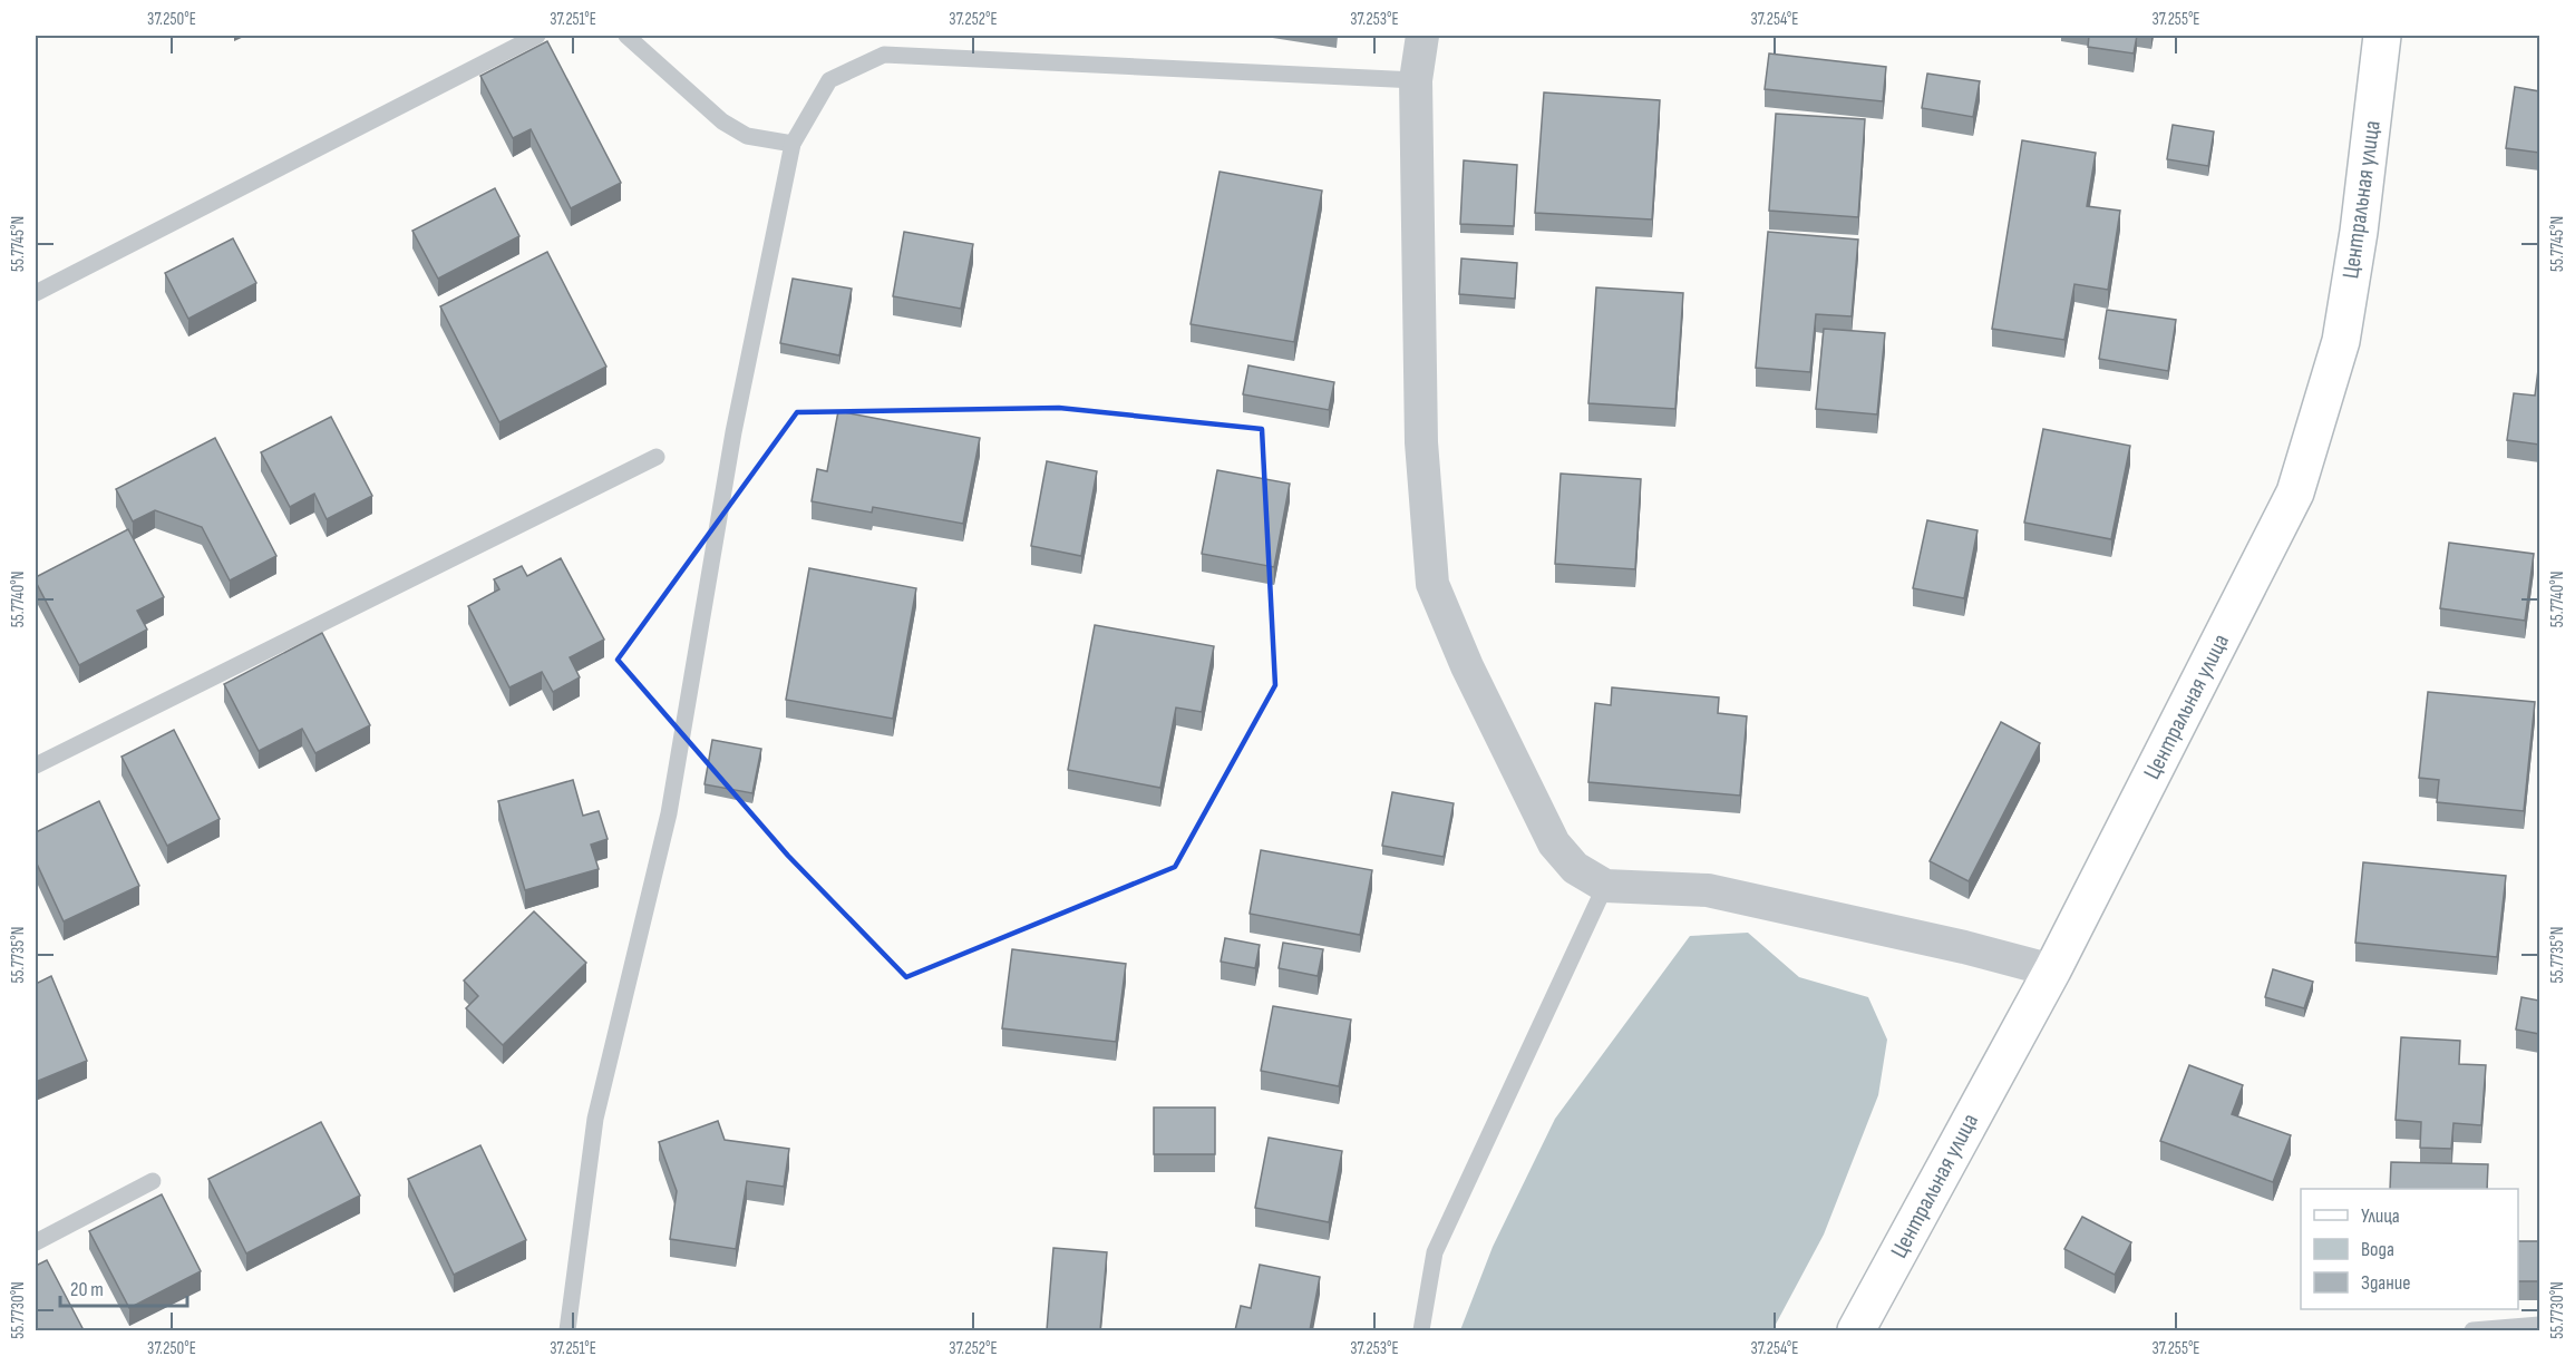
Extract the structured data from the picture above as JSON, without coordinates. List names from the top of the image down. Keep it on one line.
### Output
{"streets":{"main road":["Центральная улица"]},"legend":["Улица","Вода","Здание"],"scale_bar":"20 m","coordinates":["37.250°E","37.251°E","37.252°E","37.253°E","37.254°E","37.255°E","55.7745°N","55.7740°N","55.7735°N","55.7730°N"]}
